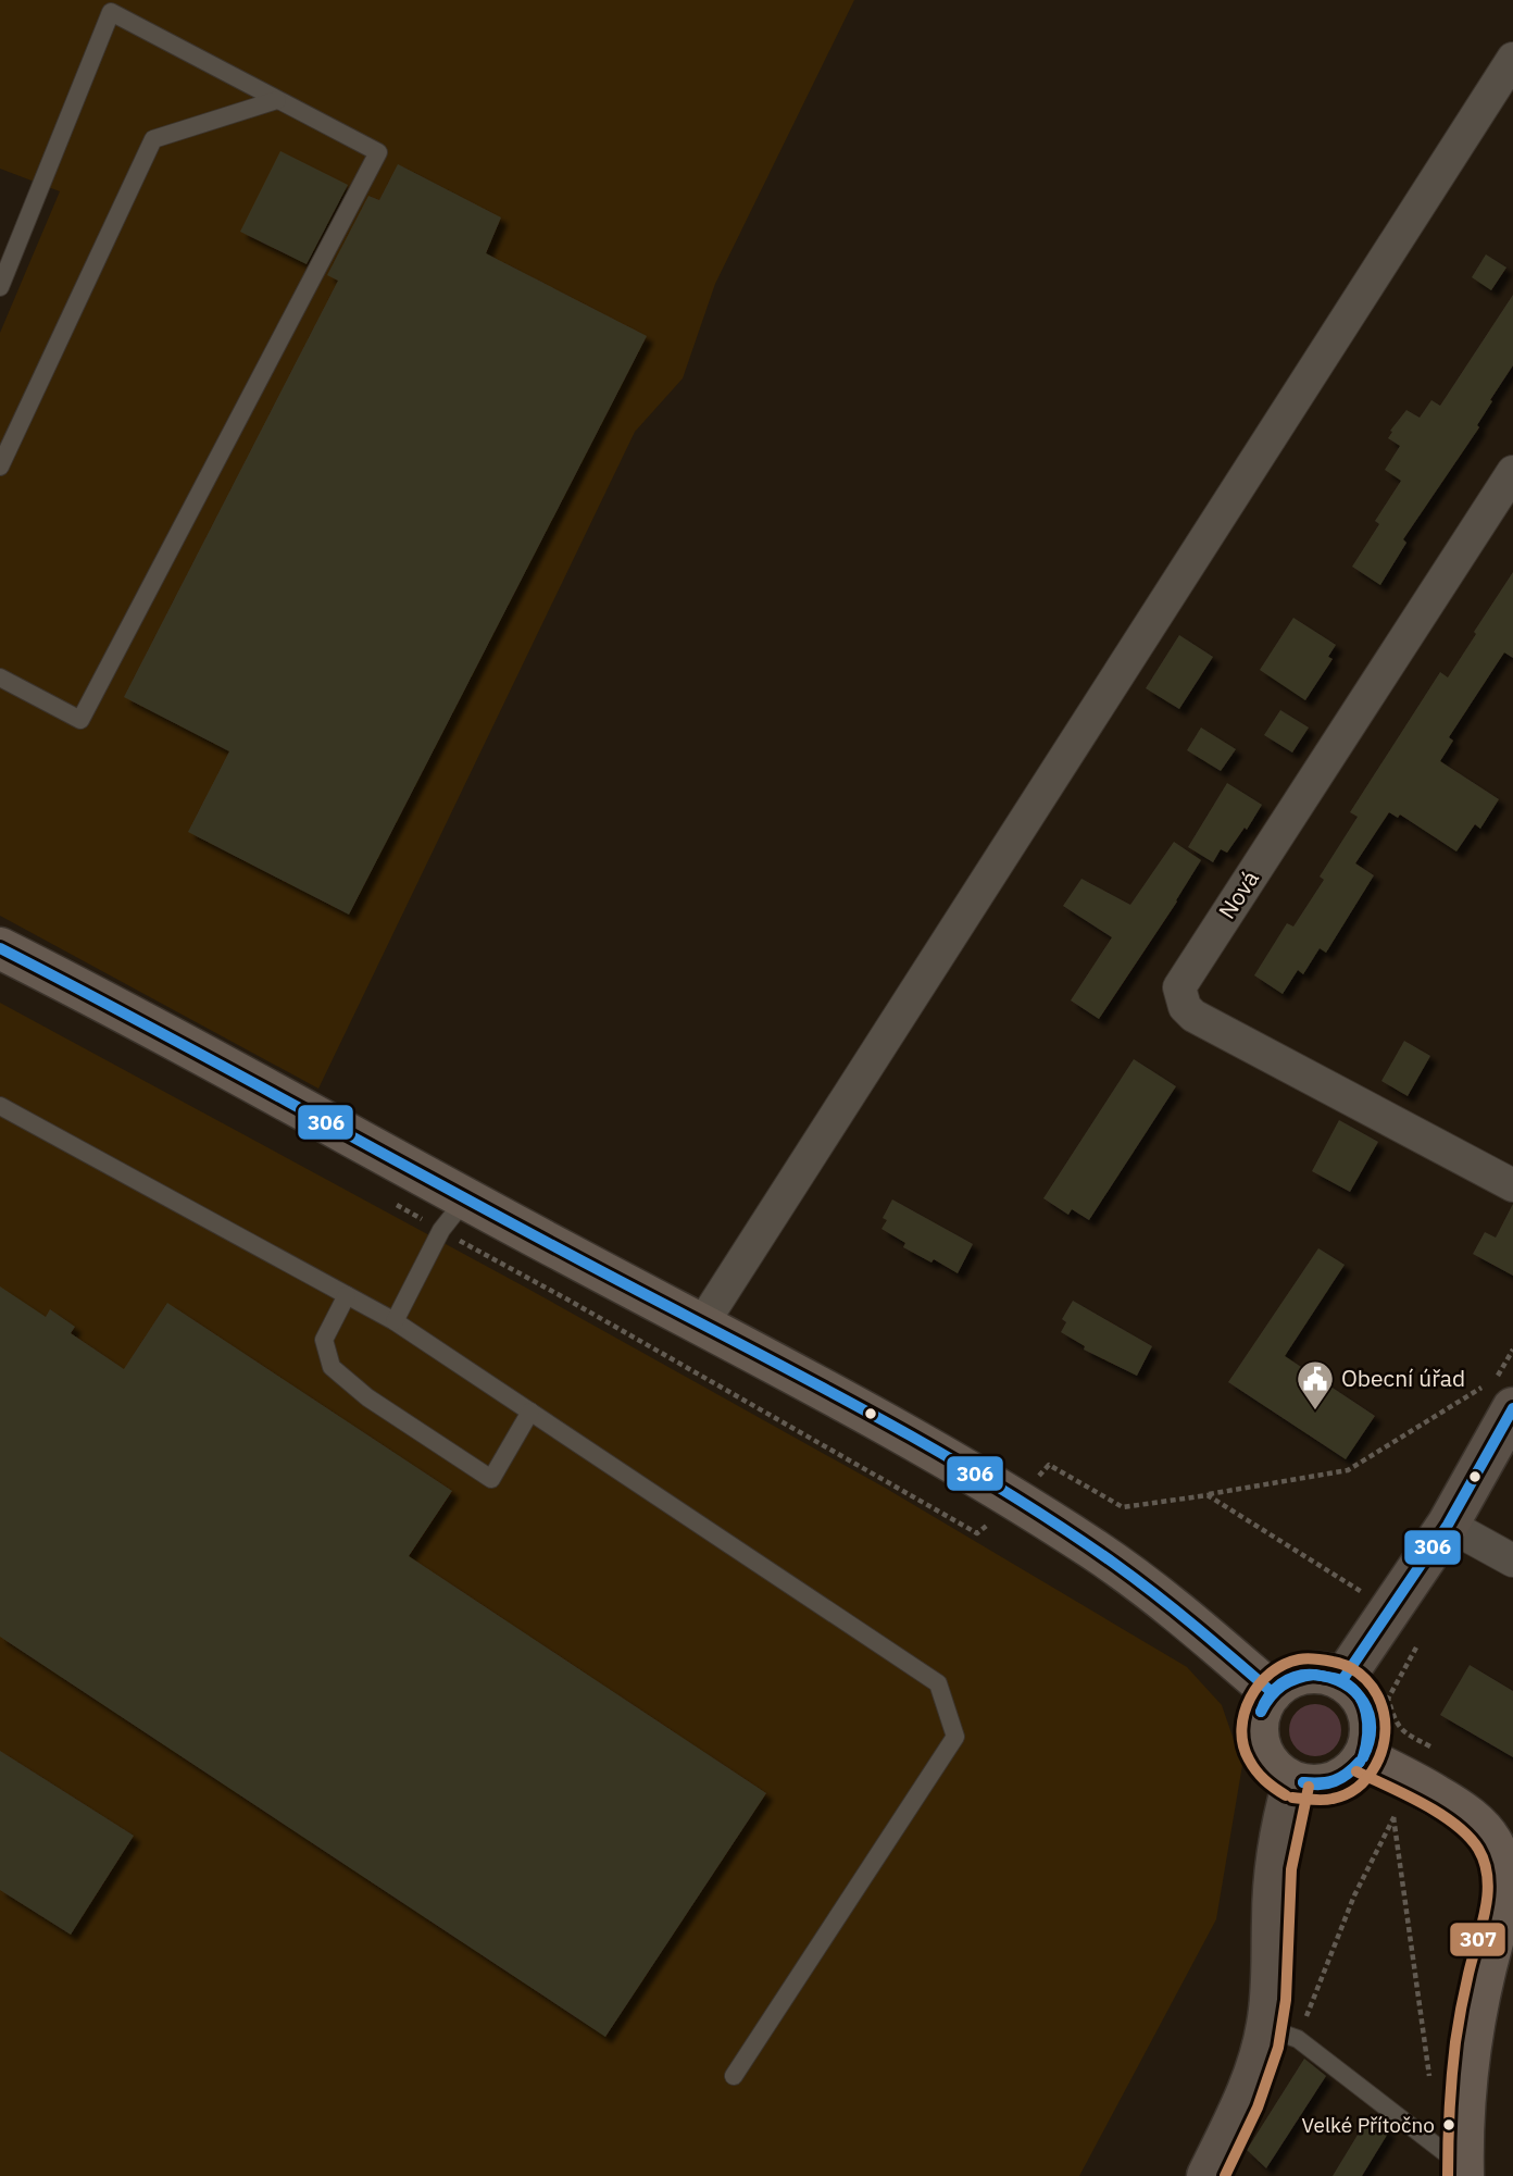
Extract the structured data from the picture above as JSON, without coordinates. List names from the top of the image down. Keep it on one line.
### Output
{"streets":{"street":["Nová"]},"places":{"public building":["Obecní úřad"],"other":["Velké Přítočno"]},"lines":["transit line 306","transit line 307"]}
